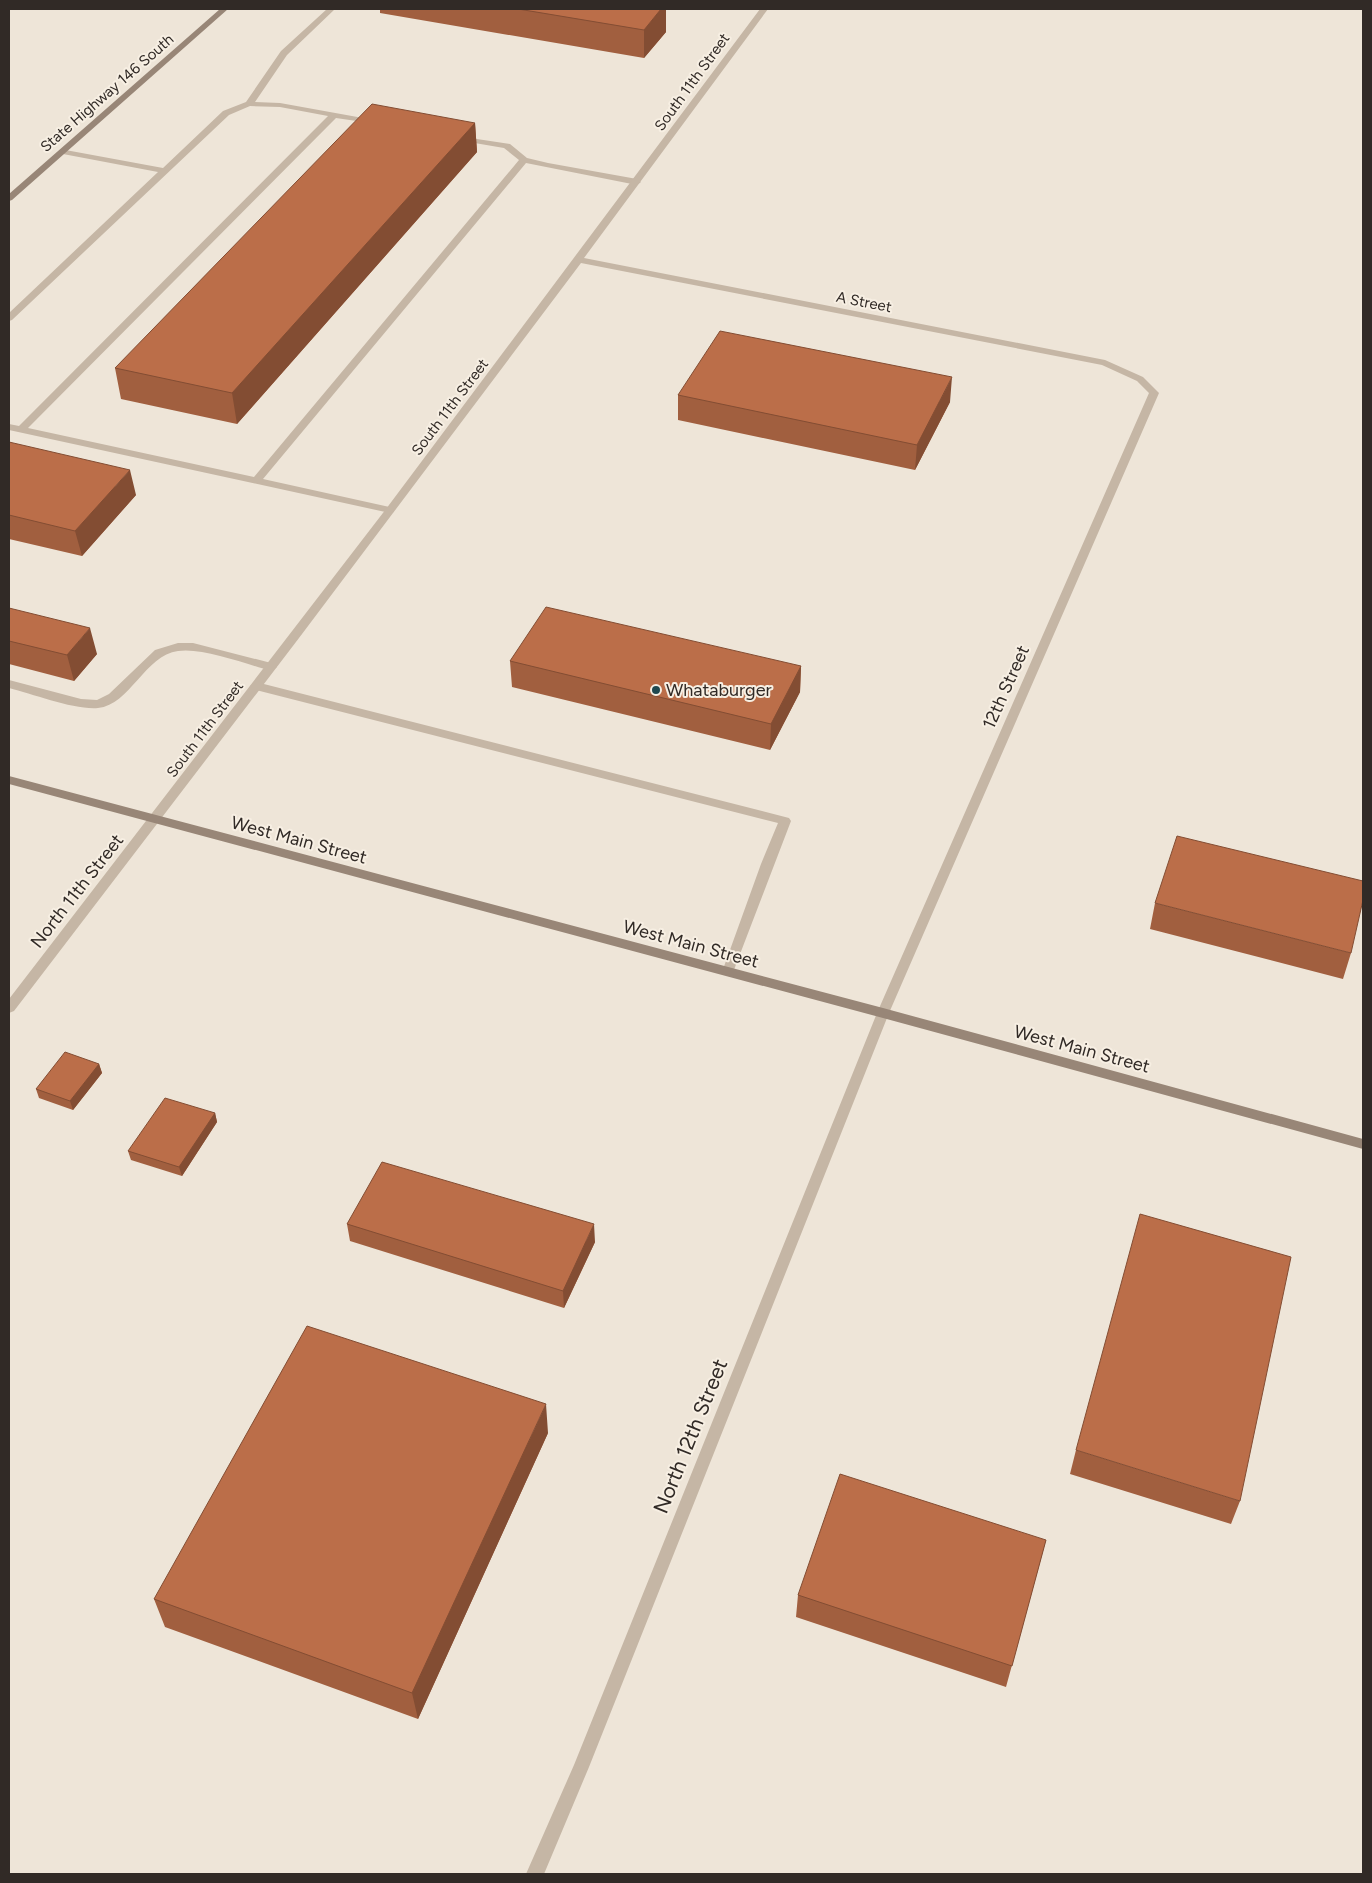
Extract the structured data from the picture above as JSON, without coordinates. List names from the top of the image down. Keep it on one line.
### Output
{"streets":{"main road":["State Highway 146 South","West Main Street"],"street":["South 11th Street","A Street","12th Street","North 11th Street","North 12th Street"]},"crossings":[["South 11th Street","A Street"],["South 11th Street","West Main Street"],["South 11th Street","North 11th Street"],["A Street","12th Street"],["12th Street","West Main Street"],["12th Street","North 12th Street"],["West Main Street","North 11th Street"],["West Main Street","North 12th Street"]],"places":["Whataburger"]}
